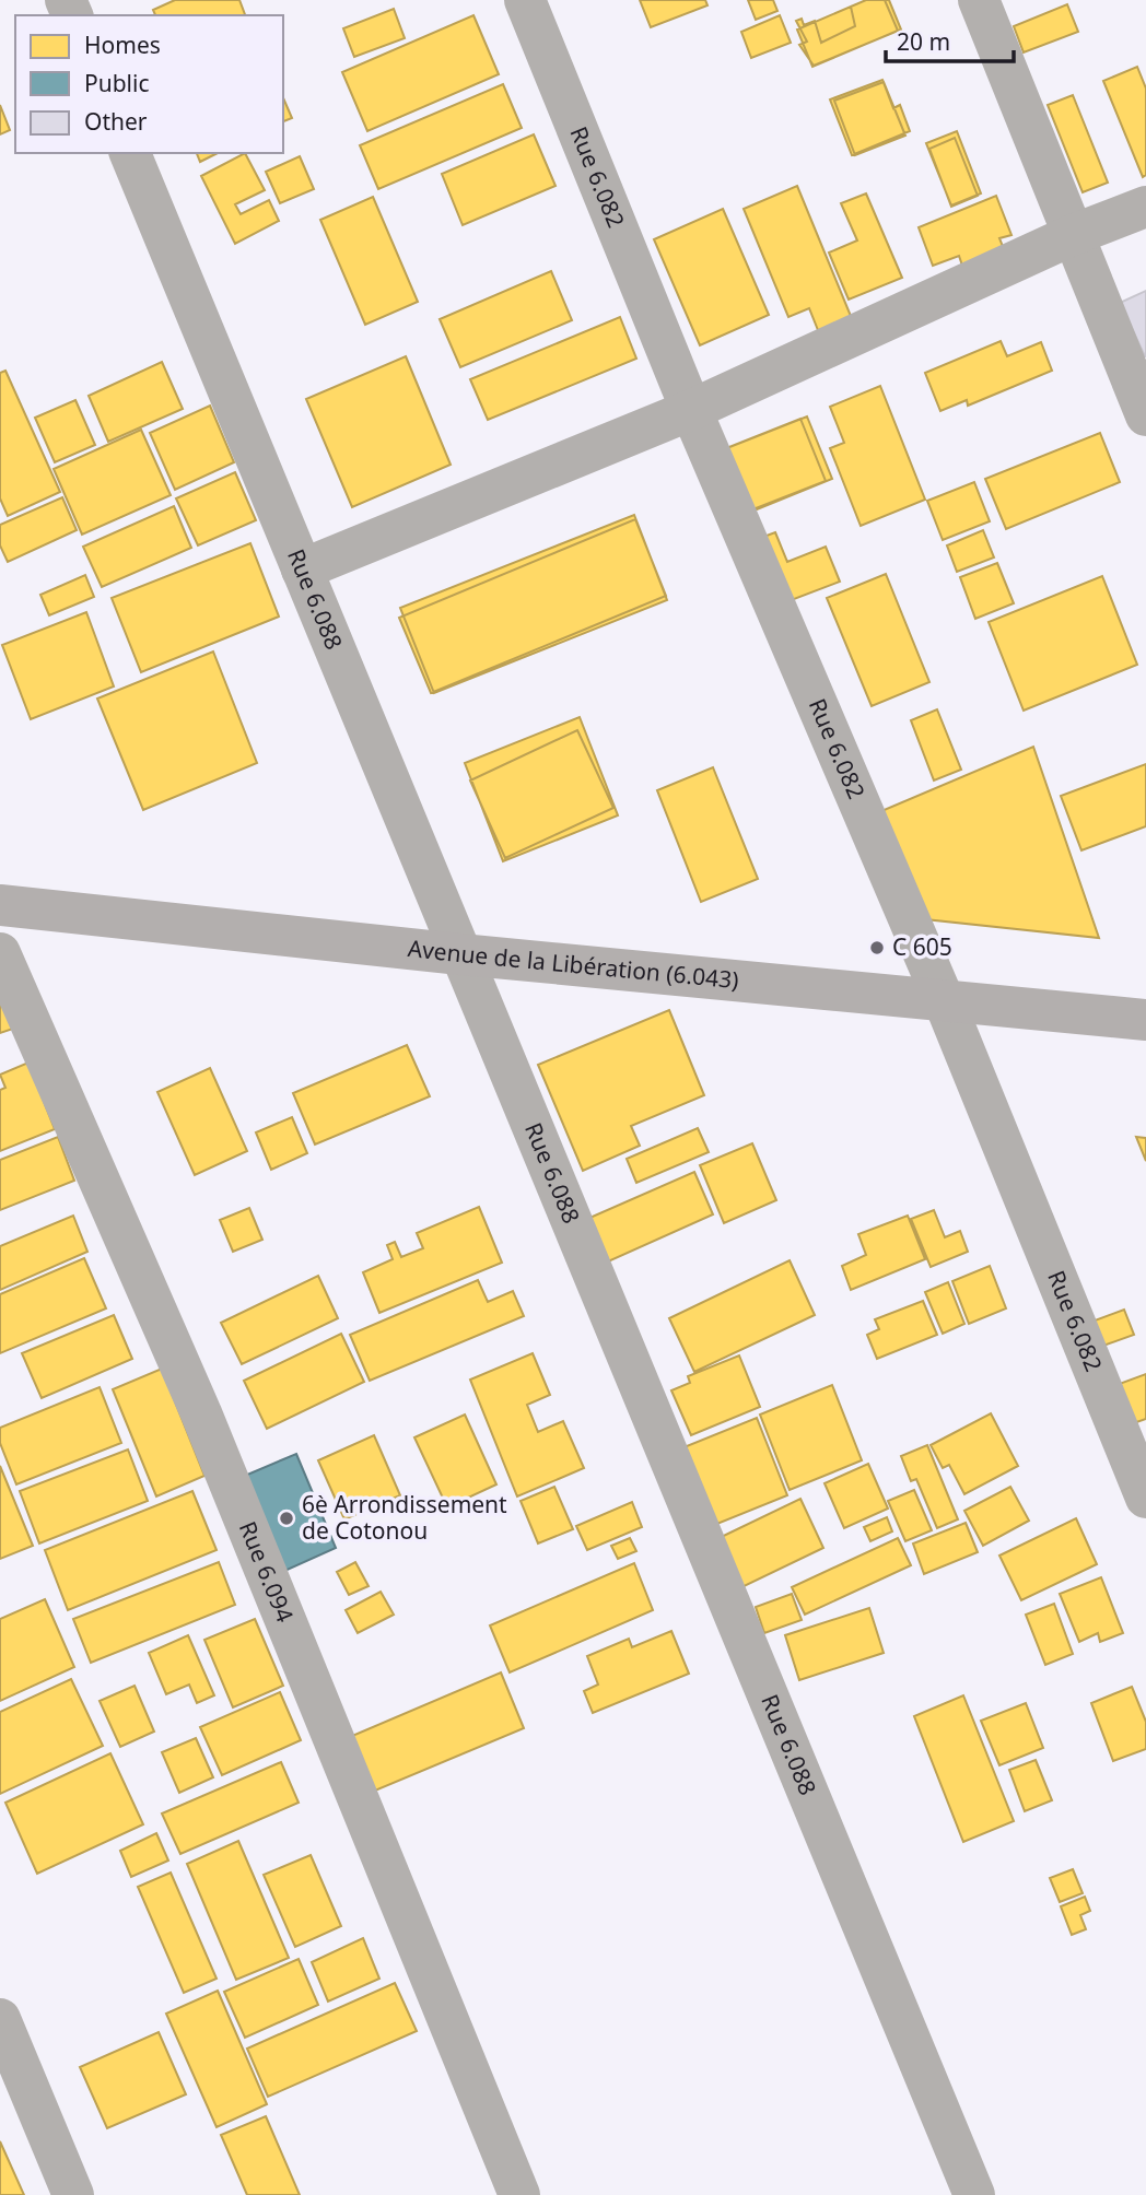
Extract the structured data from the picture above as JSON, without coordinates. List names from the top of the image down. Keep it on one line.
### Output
{"streets":{"main road":["Avenue de la Libération (6.043)"],"street":["Rue 6.082","Rue 6.088","Rue 6.094"]},"crossings":[["Rue 6.082","Avenue de la Libération (6.043)"],["Rue 6.088","Avenue de la Libération (6.043)"]],"places":["C 605","6è Arrondissement de Cotonou"],"legend":["Homes","Public","Other"],"scale_bar":"20 m"}
